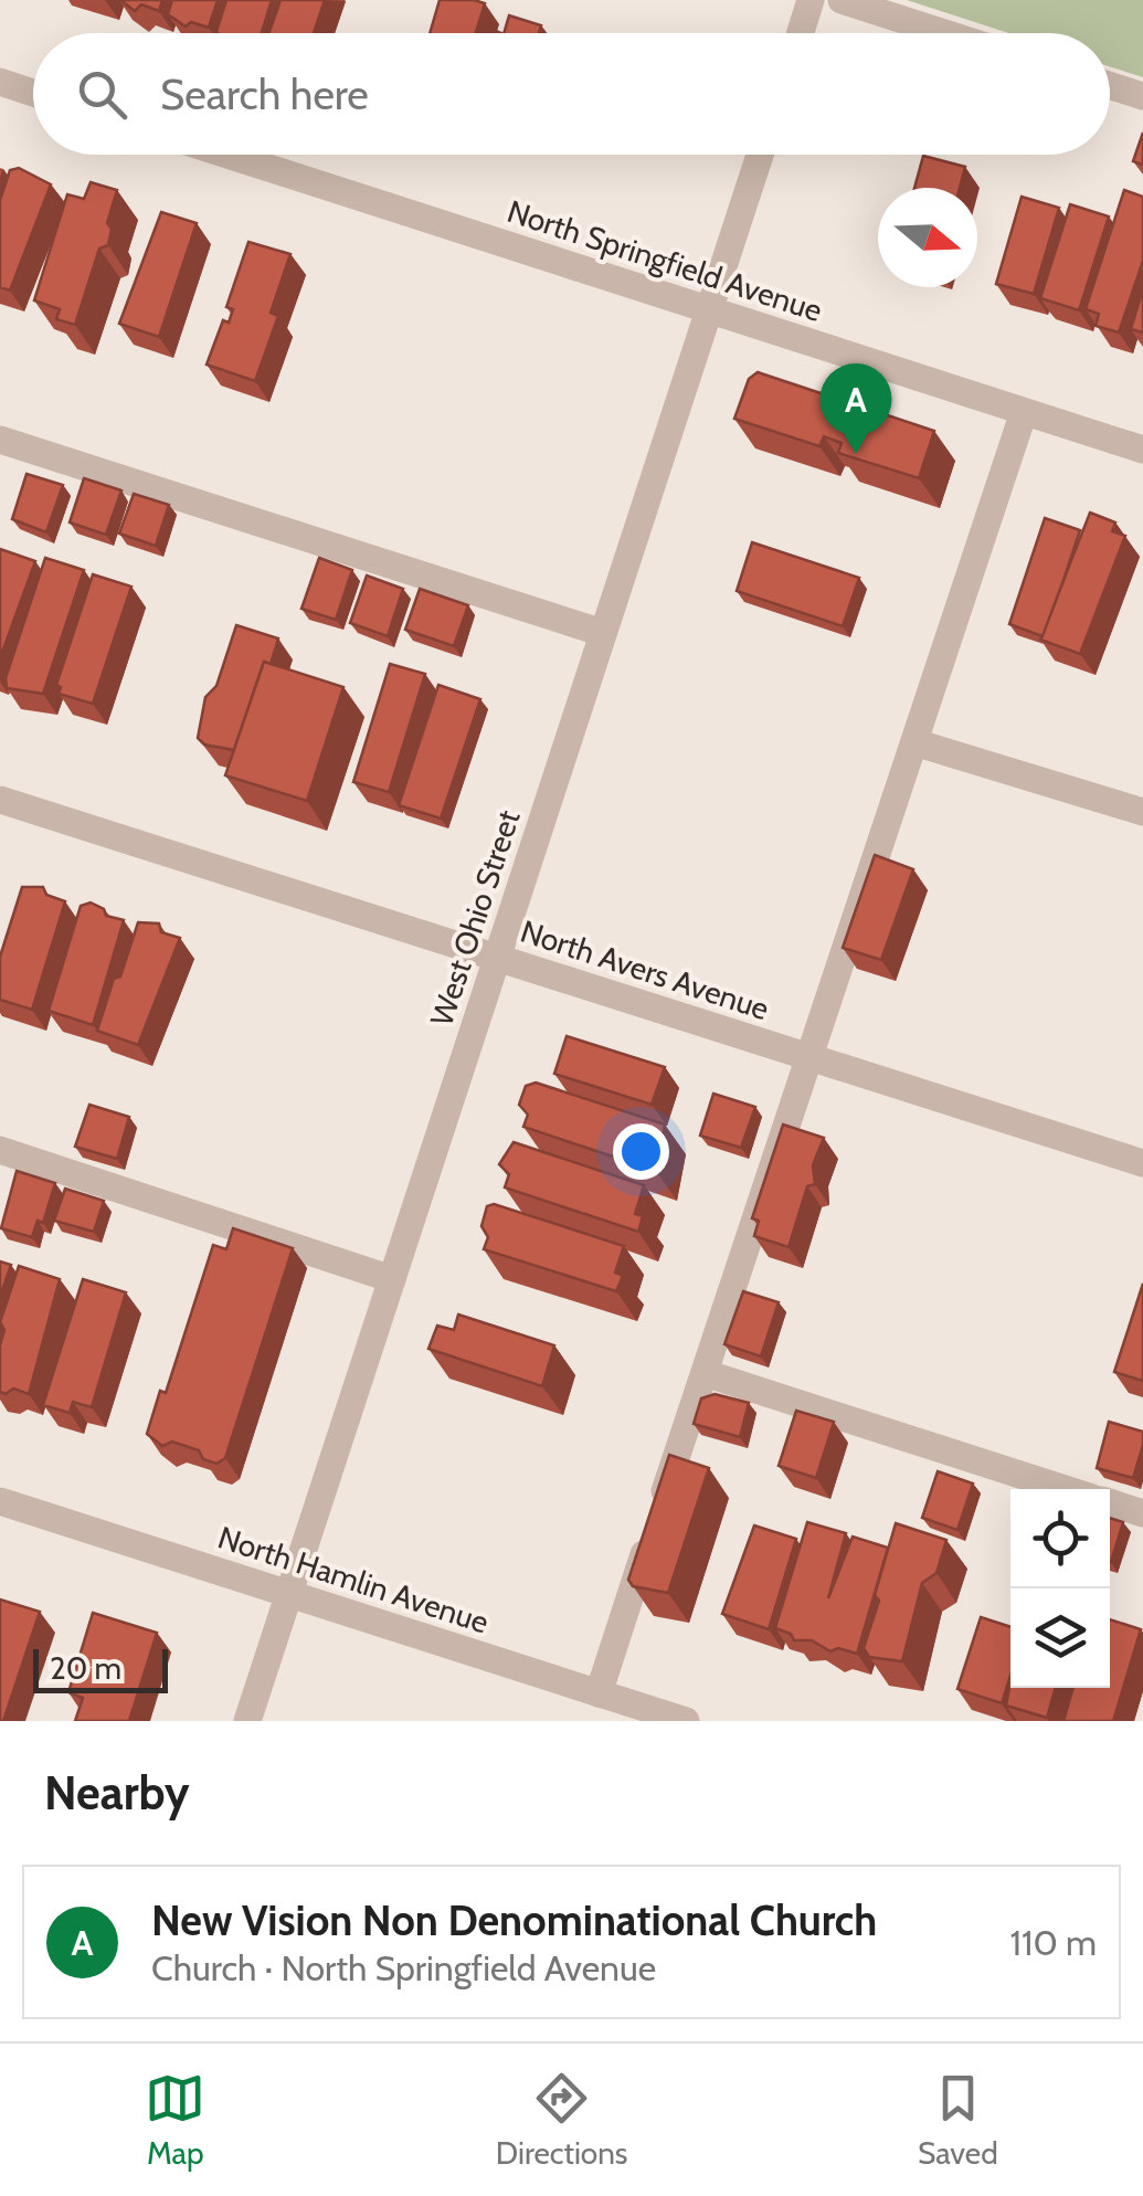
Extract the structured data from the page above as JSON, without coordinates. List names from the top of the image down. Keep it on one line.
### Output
{"streets":{"street":["North Springfield Avenue","West Ohio Street","North Avers Avenue","North Hamlin Avenue"]},"crossings":[["North Springfield Avenue","West Ohio Street"],["West Ohio Street","North Avers Avenue"],["West Ohio Street","North Hamlin Avenue"]],"scale_bar":"20 m","north":"right","page":{"search":"Search here","pins":"A","scale":"20 m","heading":"Nearby","list":[{"mark":"A","name":"New Vision Non Denominational Church","note":"Church · North Springfield Avenue","value":"110 m"}],"nav":["Map","Directions","Saved"]}}
